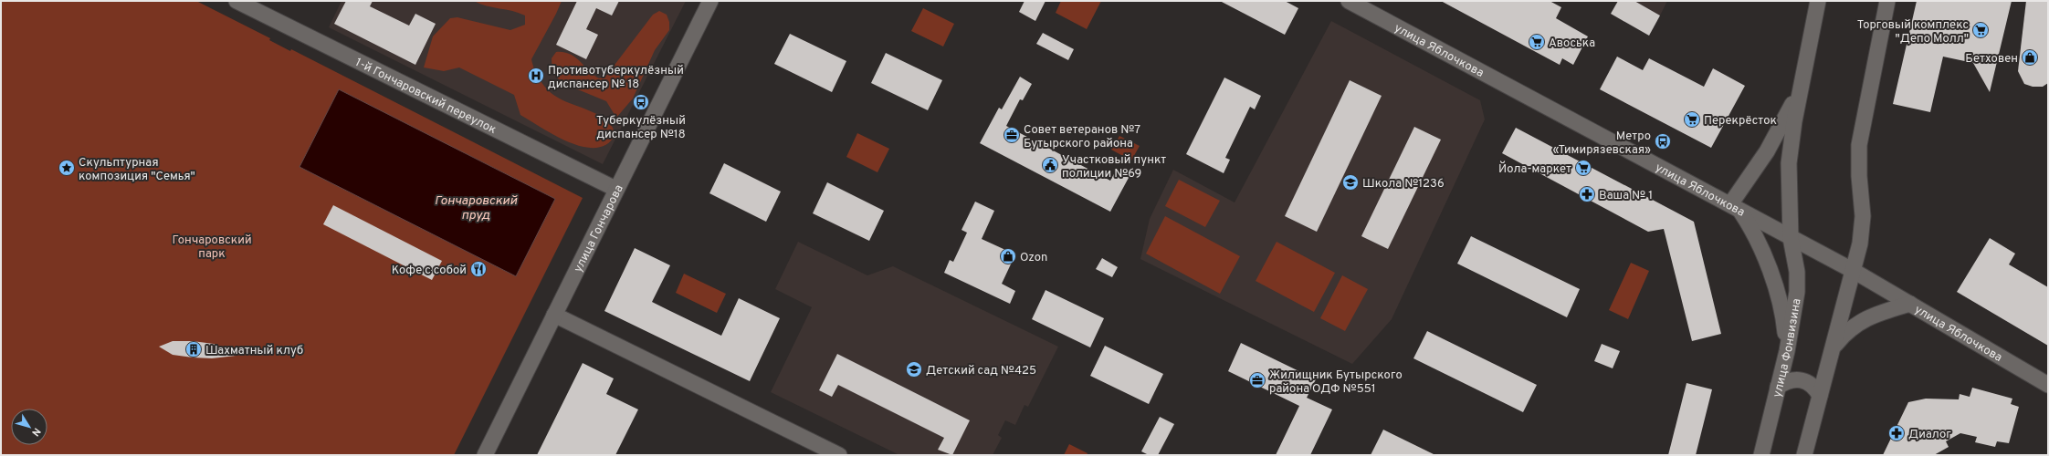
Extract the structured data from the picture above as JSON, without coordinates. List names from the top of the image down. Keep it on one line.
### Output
{"streets":{"street":["улица Яблочкова","1-й Гончаровский переулок","улица Гончарова","улица Фонвизина"]},"crossings":[["улица Яблочкова","улица Фонвизина"],["1-й Гончаровский переулок","улица Гончарова"]],"water":["Гончаровский пруд"],"parks":["Гончаровский парк"],"places":{"supermarket":["Торговый комплекс \"Депо Молл\"","Авоська","Перекрёсток","Йола-маркет"],"shop":["Бетховен","Ozon"],"hospital":["Противотуберкулёзный диспансер № 18"],"bus stop":["Туберкулёзный диспансер №18","Метро «Тимирязевская»"],"office":["Совет ветеранов №7 Бутырского района","Жилищник Бутырского района ОДФ №551"],"public building":["Участковый пункт полиции №69"],"place":["Скульптурная композиция \"Семья\""],"school or university":["Школа №1236","Детский сад №425"],"pharmacy":["Ваша № 1","Диалог"],"restaurant":["Кофе с собой"],"building":["Шахматный клуб"]},"north":"bottom right"}
